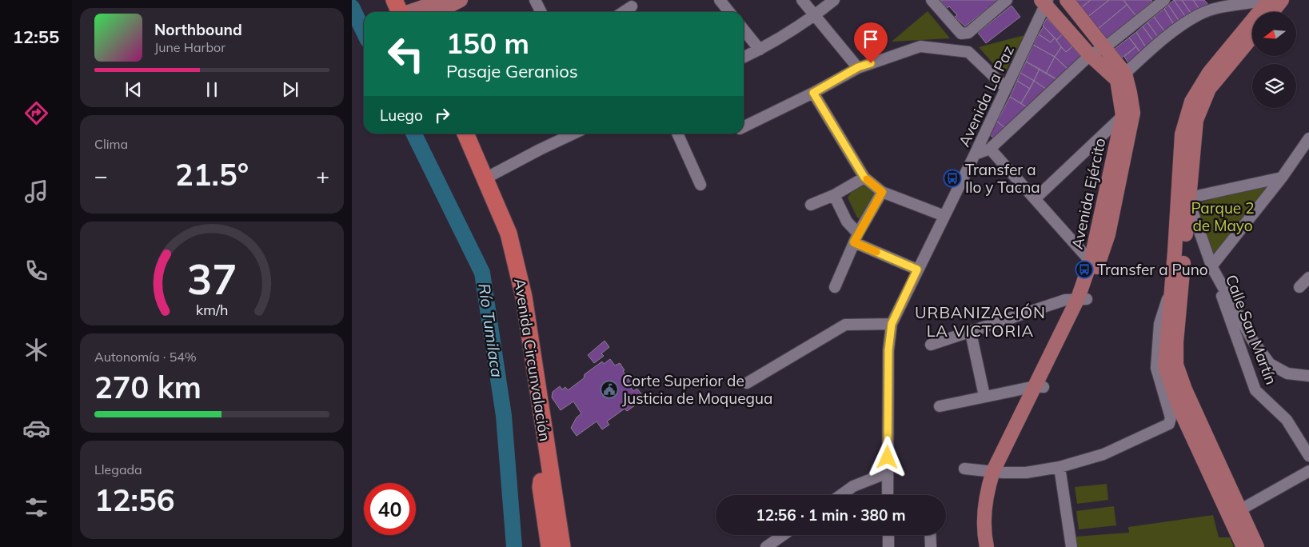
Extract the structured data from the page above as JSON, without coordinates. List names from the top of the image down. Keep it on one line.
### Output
{"streets":{"highway":["Avenida Circunvalación"],"main road":["Avenida Ejército"],"street":["Avenida La Paz","Calle San Martín"]},"districts":["URBANIZACIÓN LA VICTORIA"],"water":["Río Tumilaca"],"parks":["Parque 2 de Mayo"],"places":{"bus stop":["Transfer a Ilo y Tacna","Transfer a Puno"],"public building":["Corte Superior de Justicia de Moquegua"]},"north":"left","page":{"tabs":"12:55","turn":["150 m","Pasaje Geranios"],"song":["Northbound","June Harbor"],"then":"Luego","tile":["Clima",["Autonomía · 54%","270 km"],["Llegada","12:56"]],"heat":["−","21.5°","+"],"limit":"40","trip":"12:56 · 1 min · 380 m","gauge":["37","km/h"]}}
